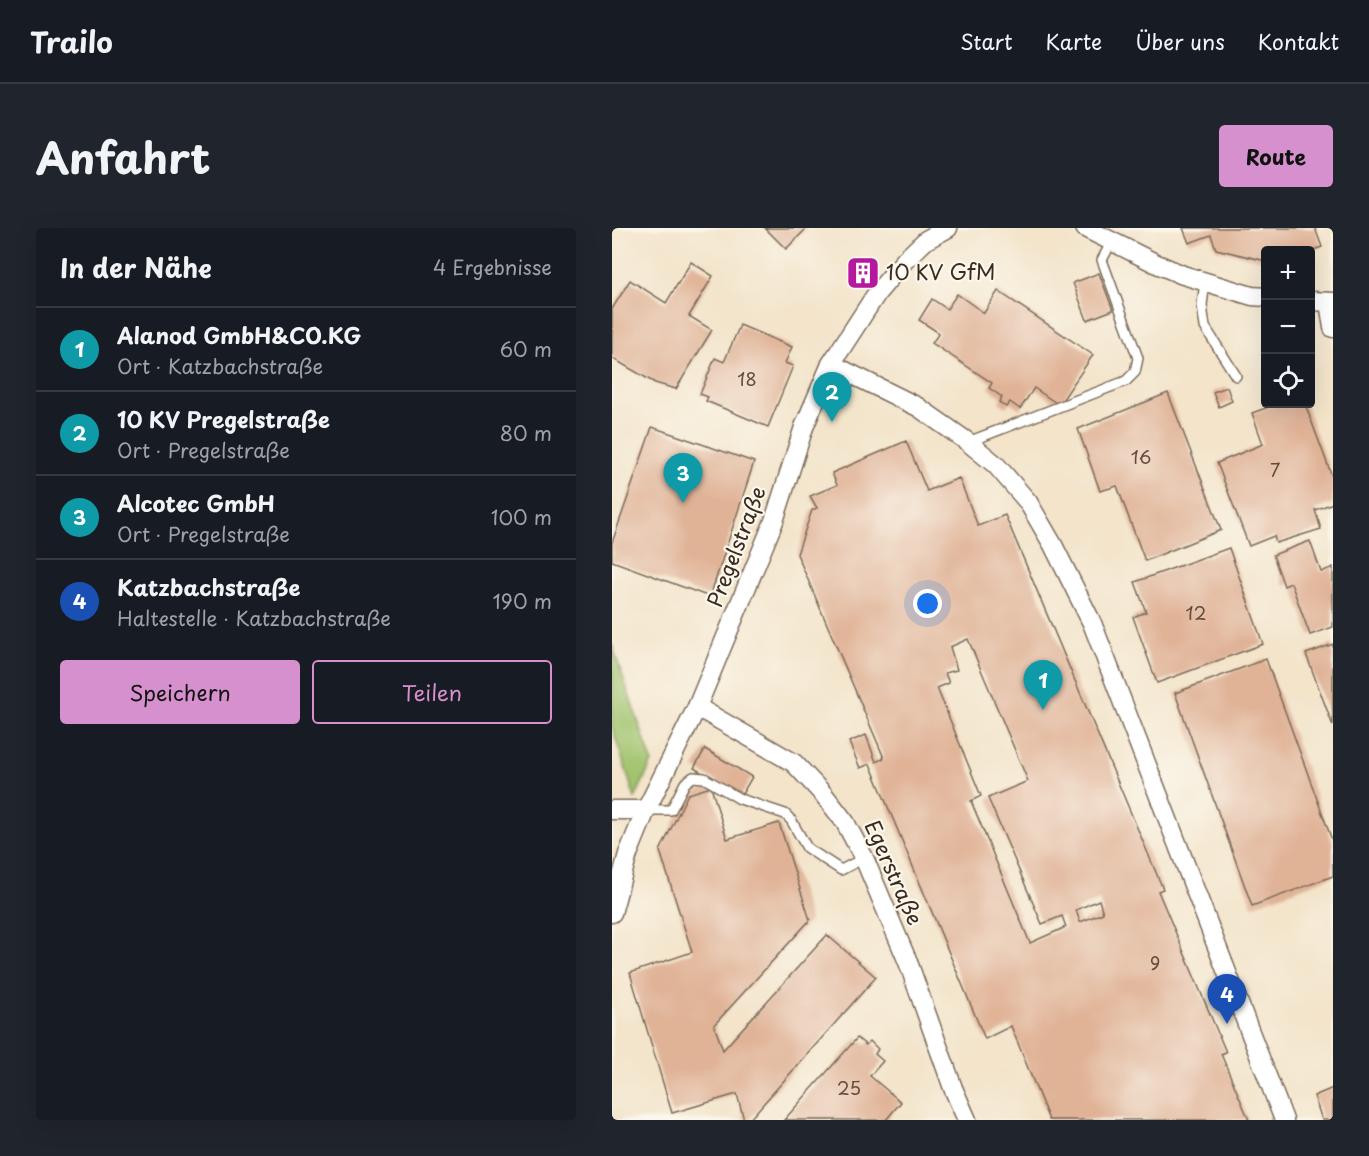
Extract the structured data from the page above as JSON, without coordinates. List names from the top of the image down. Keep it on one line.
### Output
{"streets":{"street":["Pregelstraße","Egerstraße"]},"crossings":[["Pregelstraße","Egerstraße"]],"places":{"building":["10 KV GfM"]},"house_numbers":["18","16","7","12","9","25"],"page":{"header":"Trailo","nav":["Start","Karte","Über uns","Kontakt"],"title":"Anfahrt","buttons":["Route",["Speichern","Teilen"]],"heading":["In der Nähe","4 Ergebnisse"],"map_buttons":["+","−"],"list":[{"mark":"1","name":"Alanod GmbH&CO.KG","note":"Ort · Katzbachstraße","value":"60 m"},{"mark":"2","name":"10 KV Pregelstraße","note":"Ort · Pregelstraße","value":"80 m"},{"mark":"3","name":"Alcotec GmbH","note":"Ort · Pregelstraße","value":"100 m"},{"mark":"4","name":"Katzbachstraße","note":"Haltestelle · Katzbachstraße","value":"190 m"}],"pins":["2","3","1","4"]}}
